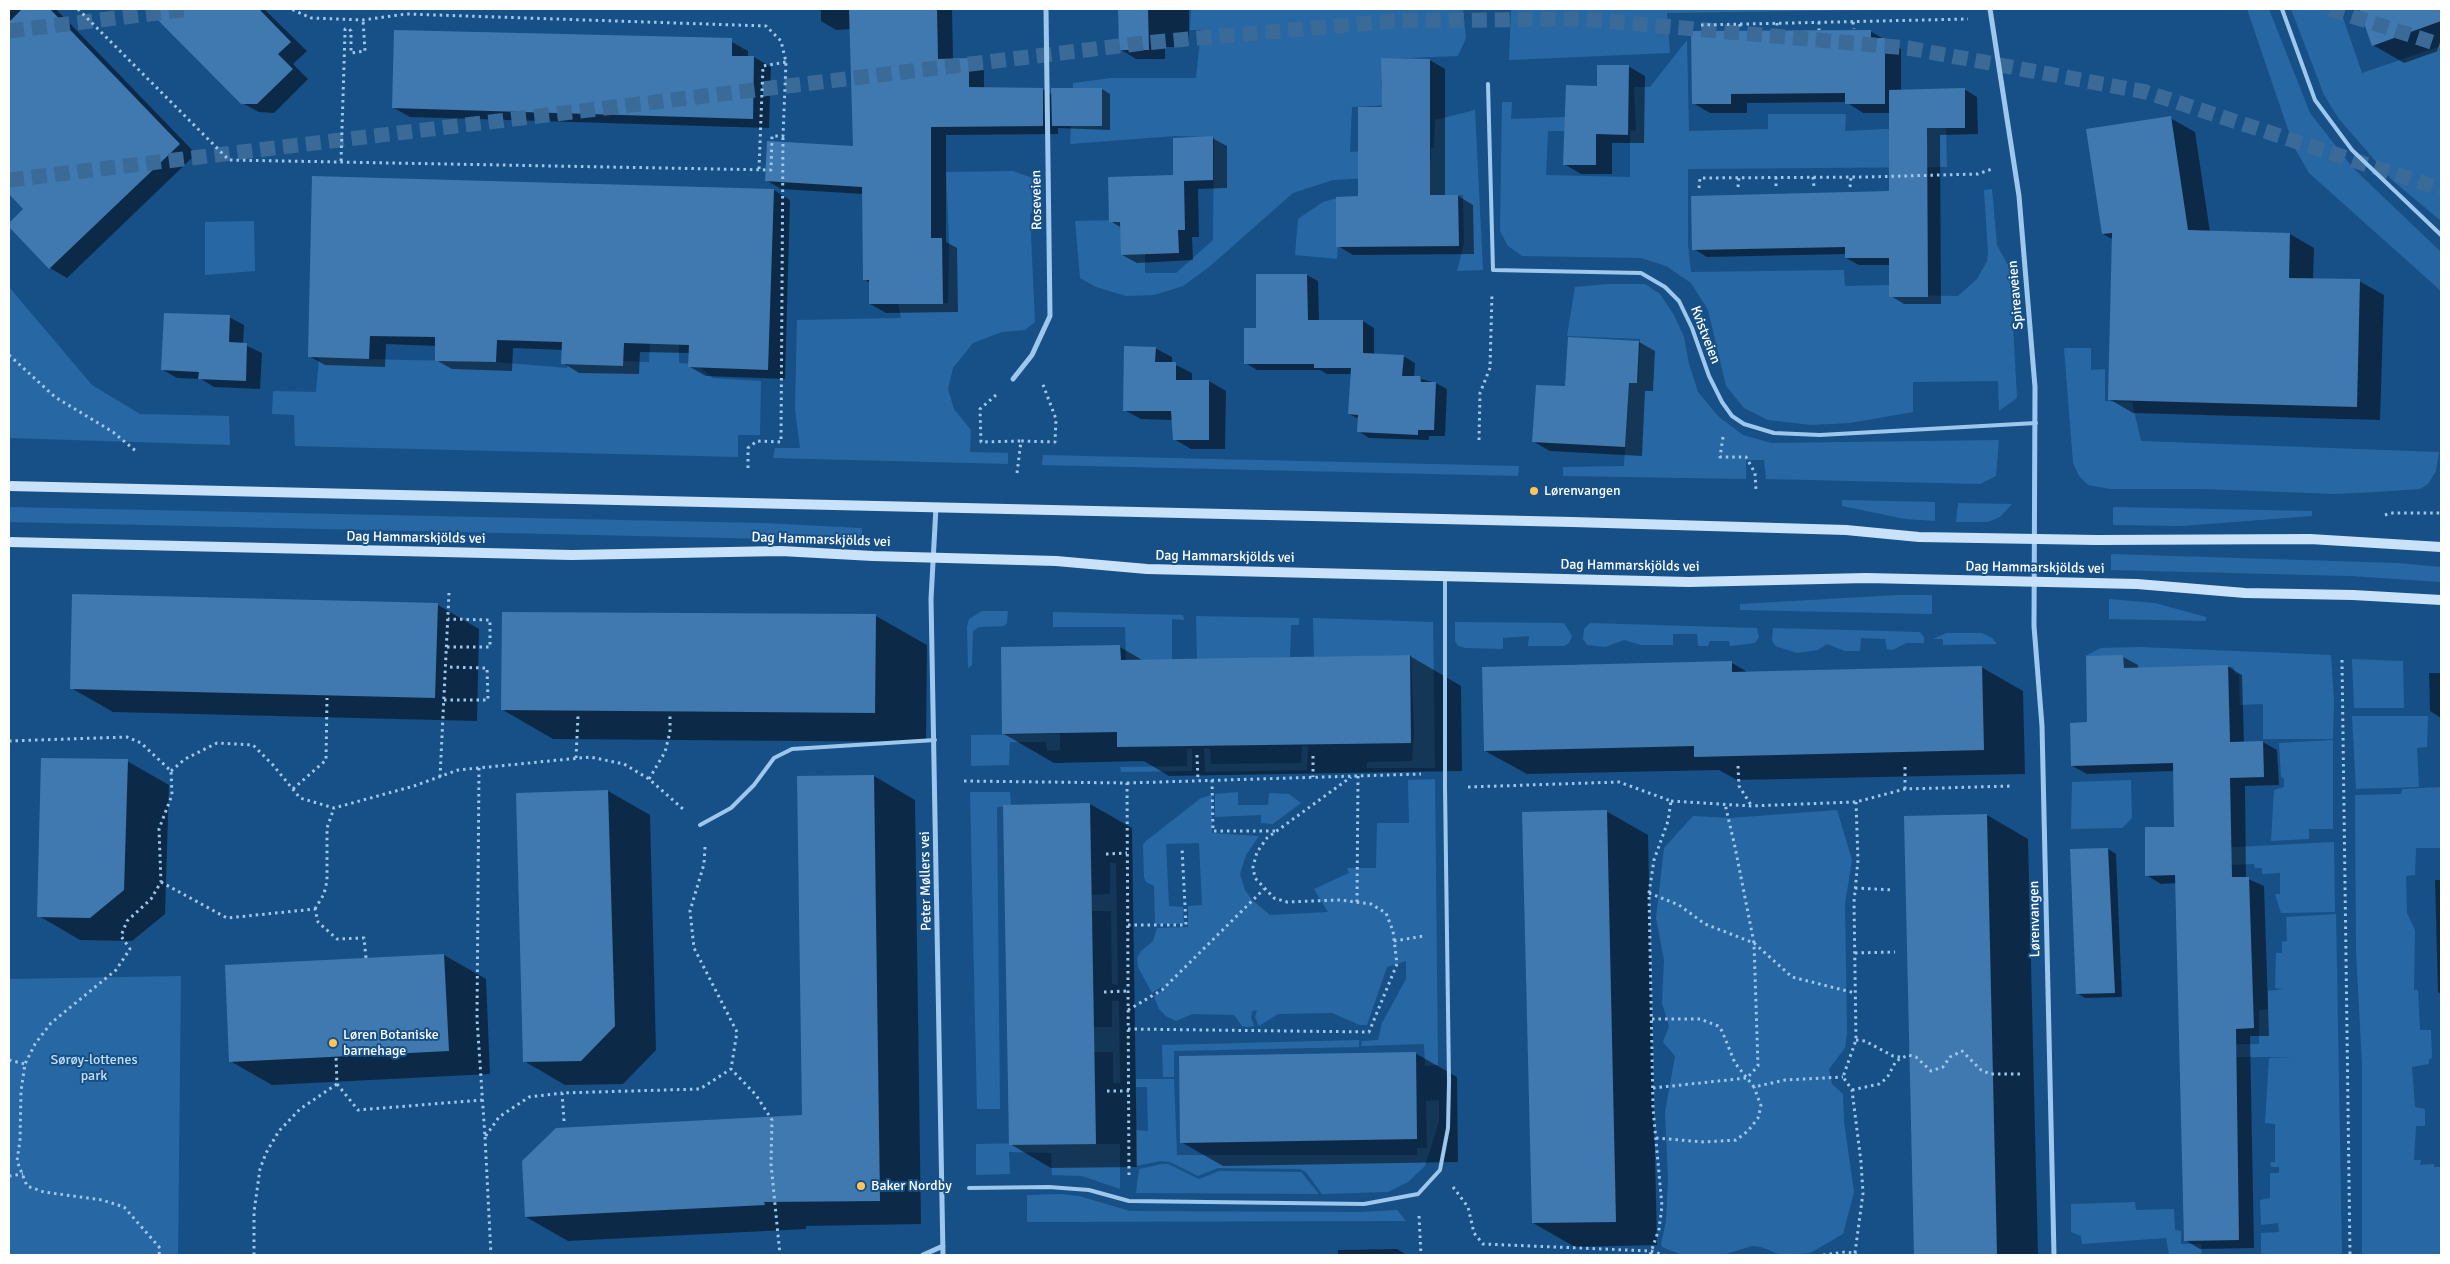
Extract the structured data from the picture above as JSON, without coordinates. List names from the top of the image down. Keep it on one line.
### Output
{"streets":{"main road":["Dag Hammarskjölds vei"],"street":["Roseveien","Spireaveien","Peter Møllers vei","Lørenvangen"],"lane":["Kvistveien"]},"crossings":[["Spireaveien","Dag Hammarskjölds vei"],["Spireaveien","Lørenvangen"],["Dag Hammarskjölds vei","Peter Møllers vei"],["Dag Hammarskjölds vei","Lørenvangen"]],"parks":["Sørøy-lottenes park"],"places":["Lørenvangen","Løren Botaniske barnehage","Baker Nordby"]}
